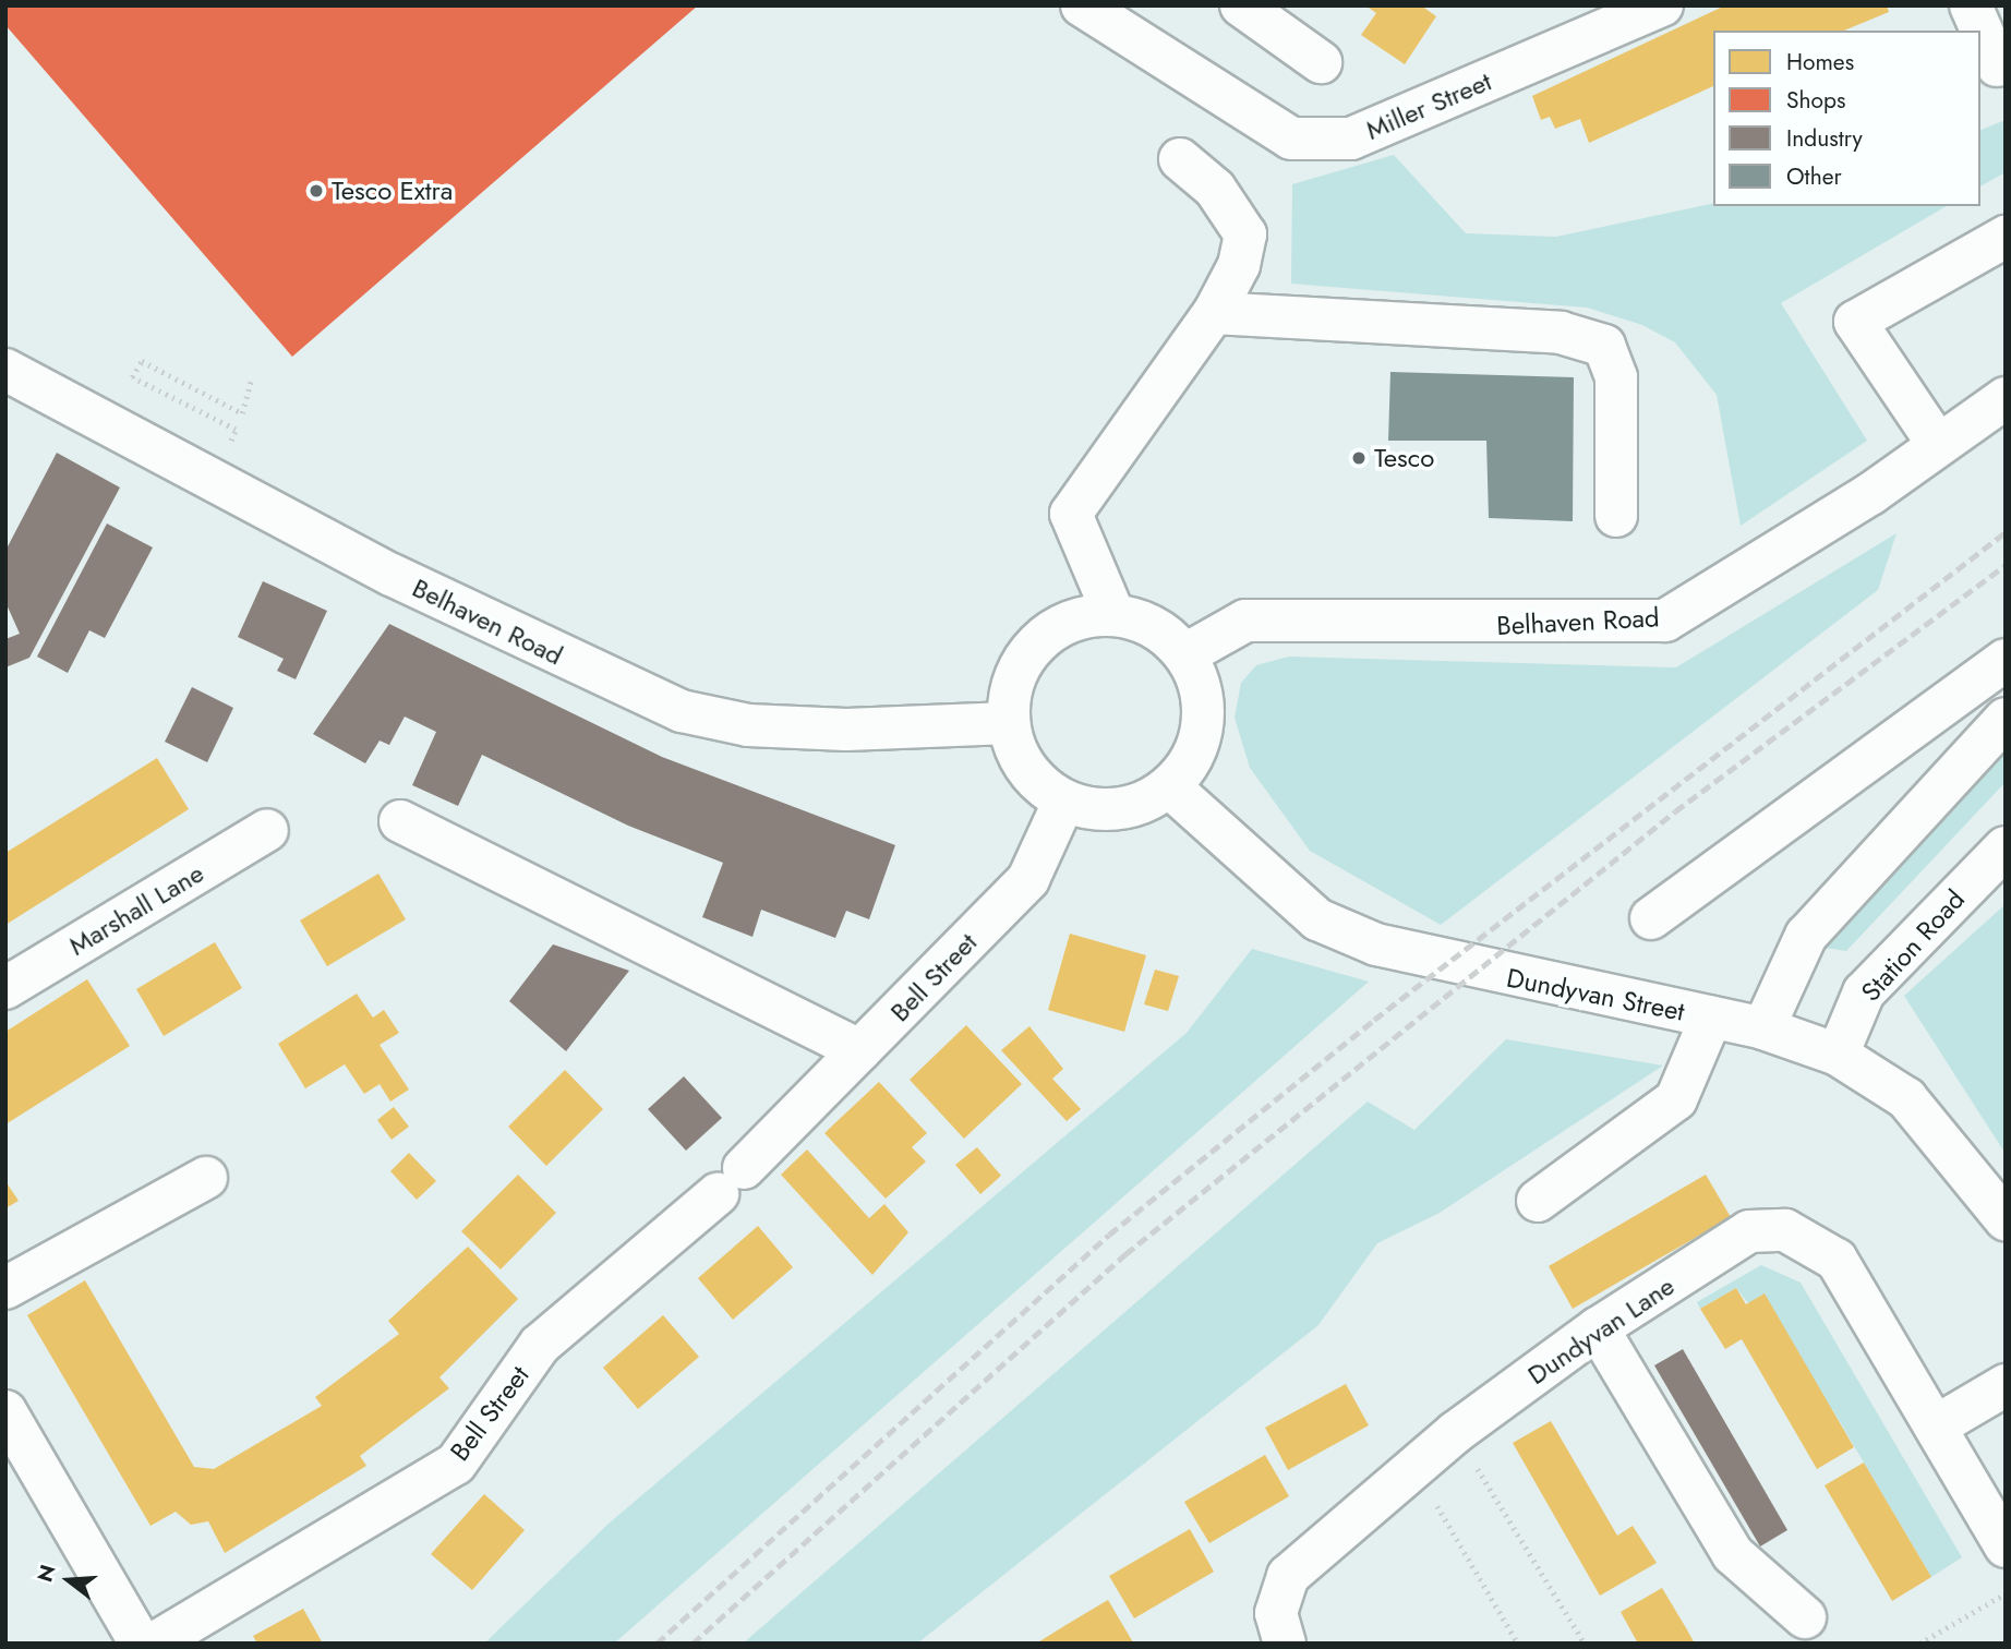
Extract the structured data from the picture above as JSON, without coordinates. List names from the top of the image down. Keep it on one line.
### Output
{"streets":{"street":["Miller Street","Belhaven Road","Marshall Lane","Station Road","Bell Street","Dundyvan Street","Dundyvan Lane"]},"crossings":[["Belhaven Road","Bell Street"],["Belhaven Road","Dundyvan Street"],["Station Road","Dundyvan Street"],["Bell Street","Dundyvan Street"]],"places":["Tesco Extra","Tesco"],"legend":["Homes","Shops","Industry","Other"],"north":"left"}
